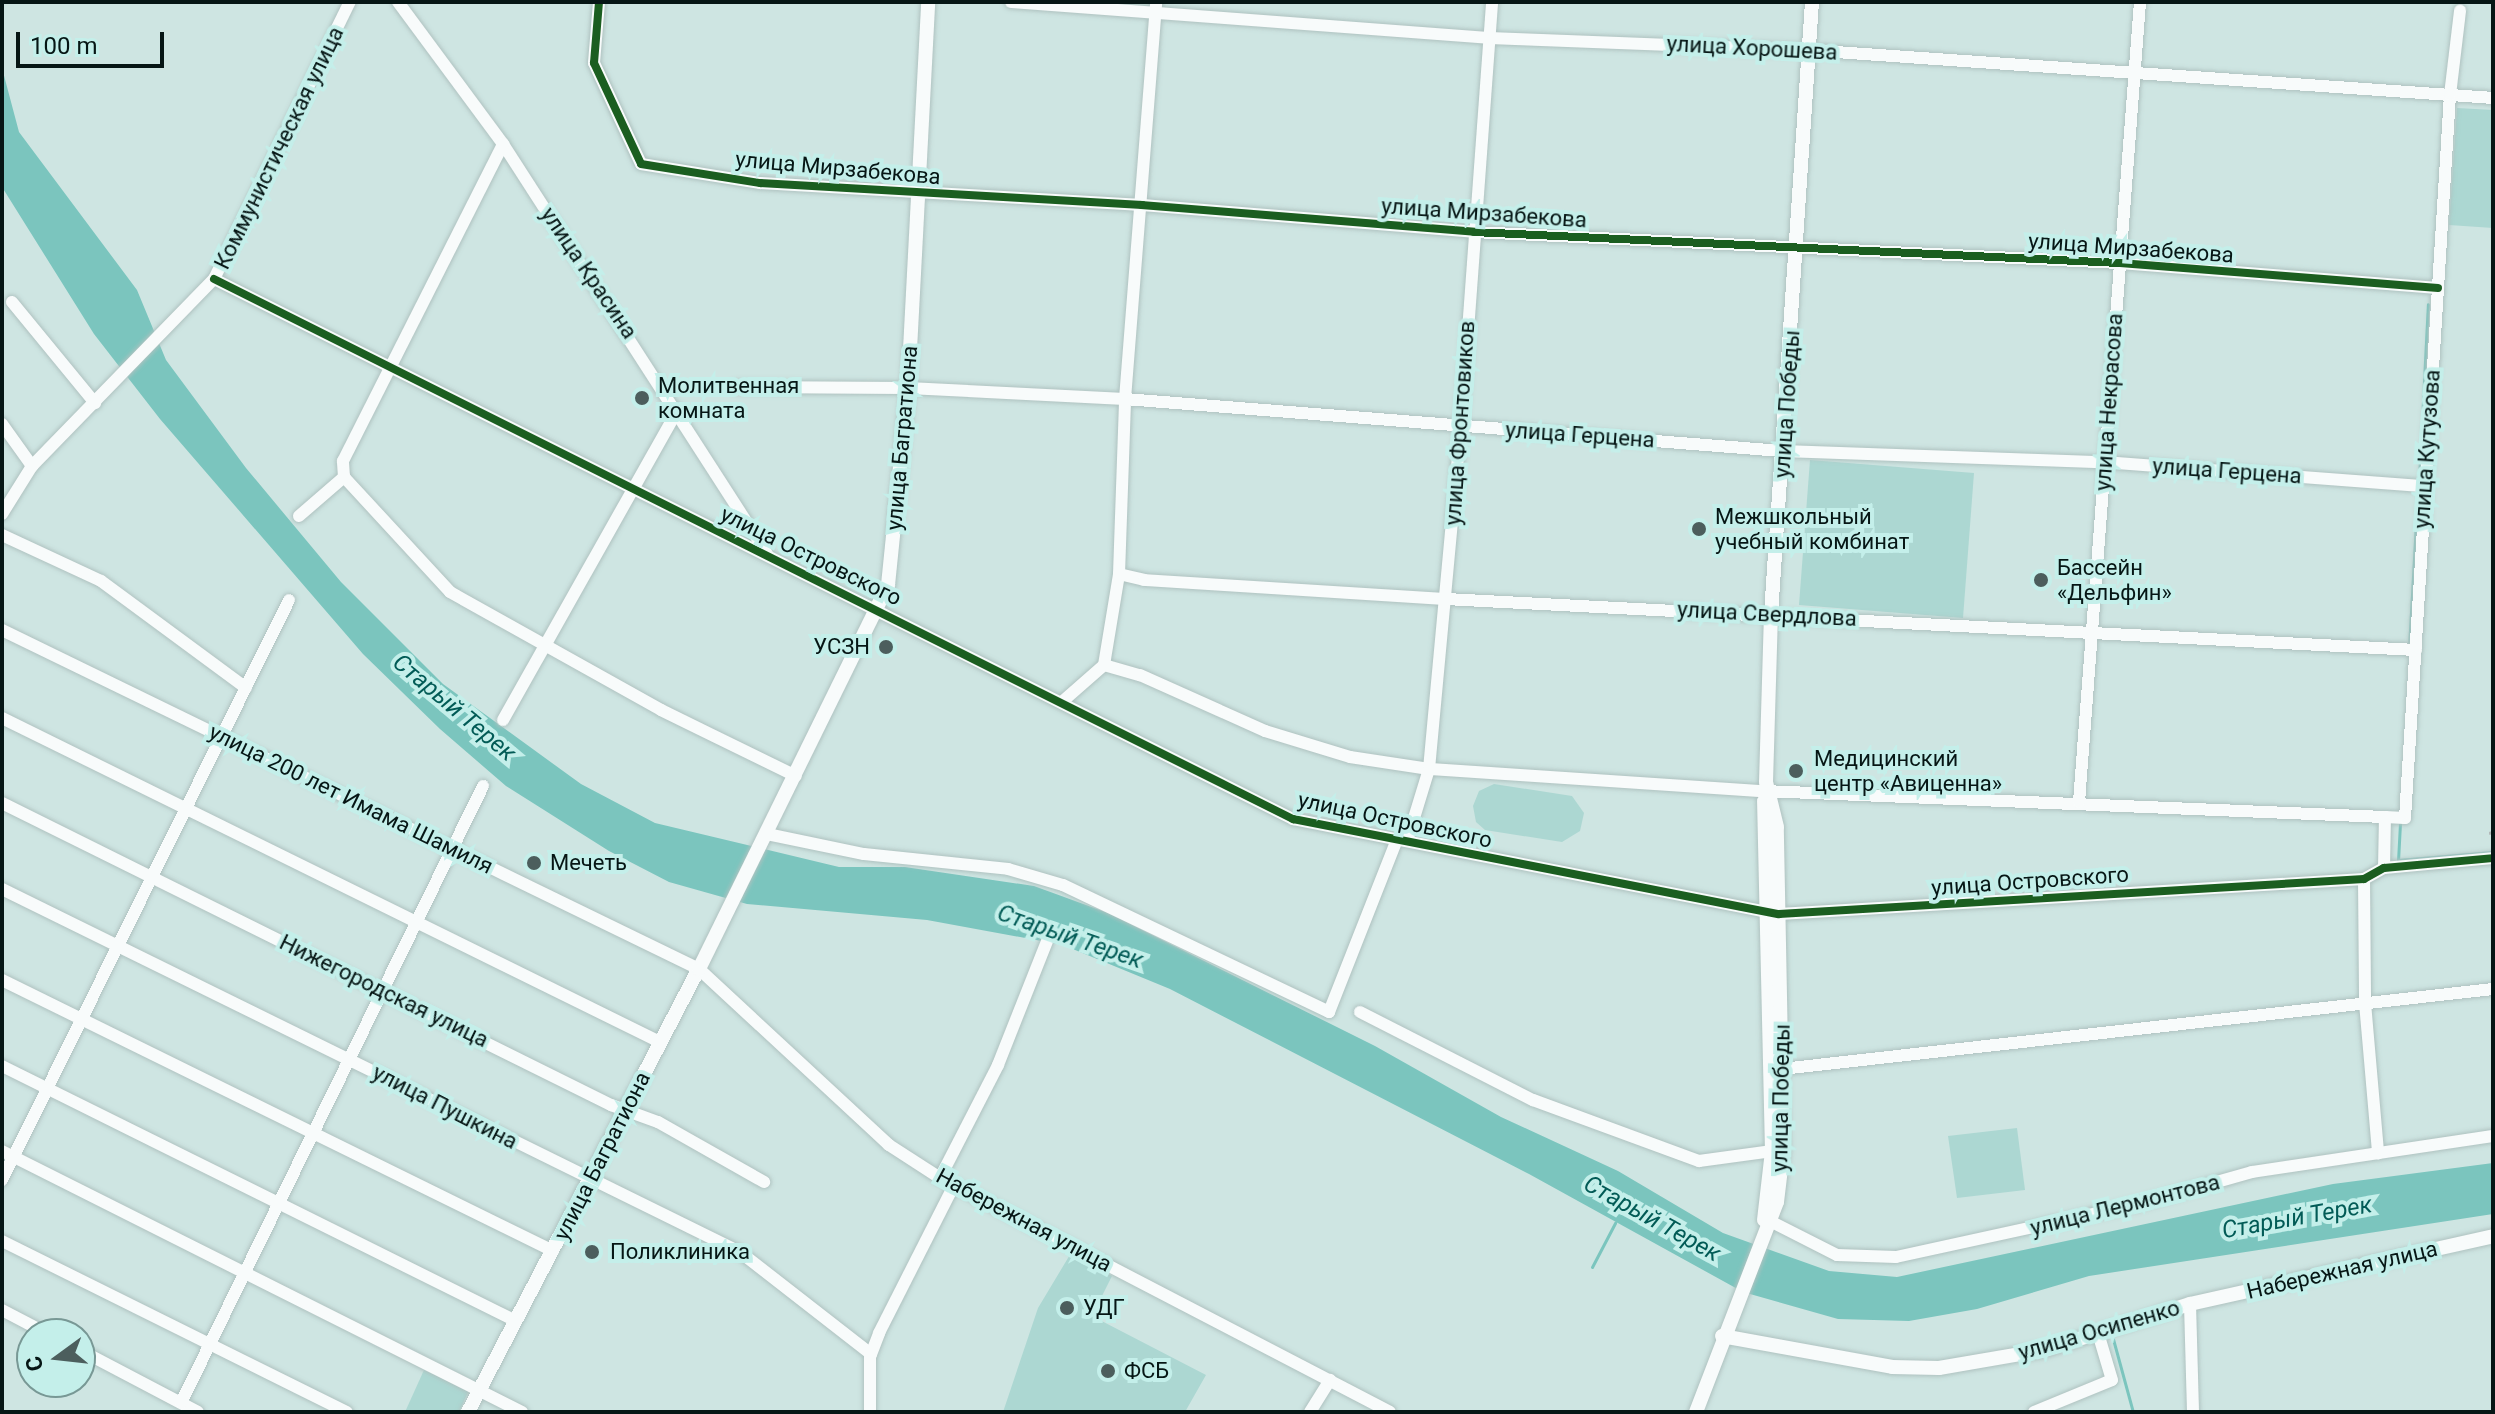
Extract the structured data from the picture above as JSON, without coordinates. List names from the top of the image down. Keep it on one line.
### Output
{"streets":{"main road":["улица Победы","улица Багратиона","Набережная улица","улица Осипенко"],"street":["улица Хорошева","Коммунистическая улица","улица Мирзабекова","улица Красина","улица Некрасова","улица Фронтовиков","улица Герцена","улица Кутузова","улица Островского","улица Свердлова","улица 200 лет Имама Шамиля","Нижегородская улица","улица Пушкина","улица Лермонтова"]},"crossings":[["улица Хорошева","улица Некрасова"],["улица Хорошева","улица Победы"],["улица Хорошева","улица Фронтовиков"],["улица Хорошева","улица Кутузова"],["Коммунистическая улица","улица Островского"],["улица Мирзабекова","улица Некрасова"],["улица Мирзабекова","улица Победы"],["улица Мирзабекова","улица Фронтовиков"],["улица Мирзабекова","улица Багратиона"],["улица Мирзабекова","улица Кутузова"],["улица Красина","улица Островского"],["улица Некрасова","улица Герцена"],["улица Некрасова","улица Свердлова"],["улица Победы","улица Герцена"],["улица Победы","улица Островского"],["улица Победы","улица Свердлова"],["улица Победы","улица Лермонтова"],["улица Победы","улица Осипенко"],["улица Фронтовиков","улица Герцена"],["улица Фронтовиков","улица Багратиона"],["улица Фронтовиков","улица Островского"],["улица Фронтовиков","улица Свердлова"],["улица Герцена","улица Багратиона"],["улица Герцена","улица Кутузова"],["улица Багратиона","улица Островского"],["улица Багратиона","улица 200 лет Имама Шамиля"],["улица Багратиона","Нижегородская улица"],["улица Багратиона","улица Пушкина"],["улица Багратиона","Набережная улица"],["улица Кутузова","улица Свердлова"],["улица 200 лет Имама Шамиля","Набережная улица"],["Набережная улица","улица Осипенко"]],"water":["Старый Терек"],"places":["Молитвенная комната","Межшкольный учебный комбинат","Бассейн «Дельфин»","УСЗН","Медицинский центр «Авиценна»","Мечеть","Поликлиника","УДГ","ФСБ"],"scale_bar":"100 m","north":"left"}
